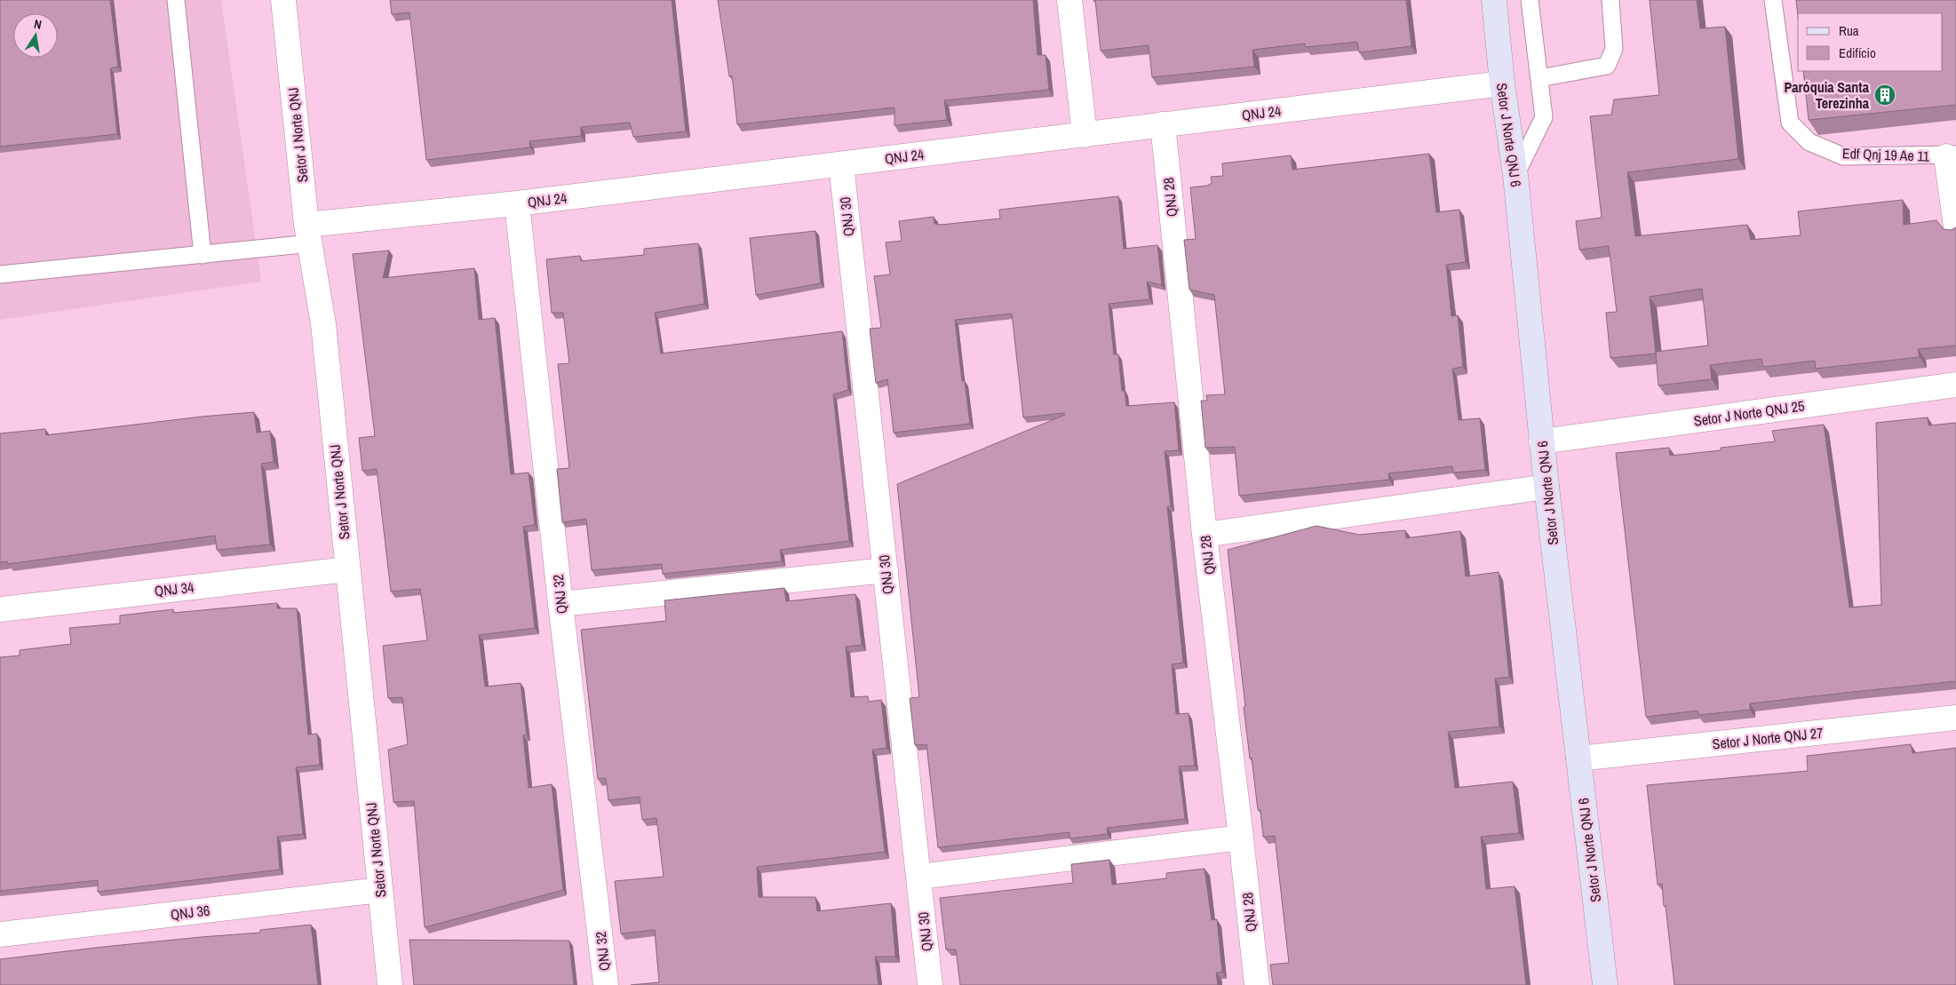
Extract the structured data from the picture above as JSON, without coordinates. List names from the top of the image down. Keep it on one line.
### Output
{"streets":{"main road":["Setor J Norte QNJ 6"],"street":["QNJ 24","Setor J Norte QNJ","QNJ 28","QNJ 30","Setor J Norte QNJ 25","QNJ 34","QNJ 32","Setor J Norte QNJ 27","QNJ 36"],"lane":["Edf Qnj 19 Ae 11"]},"crossings":[["QNJ 24","Setor J Norte QNJ"],["QNJ 24","Setor J Norte QNJ 6"],["QNJ 24","QNJ 28"],["QNJ 24","QNJ 30"],["QNJ 24","QNJ 32"],["Setor J Norte QNJ","QNJ 34"],["Setor J Norte QNJ","QNJ 36"],["Setor J Norte QNJ 6","Setor J Norte QNJ 25"],["Setor J Norte QNJ 6","Setor J Norte QNJ 27"]],"places":{"building":["Paróquia Santa Terezinha"]},"legend":["Rua","Edifício"],"north":"top"}
